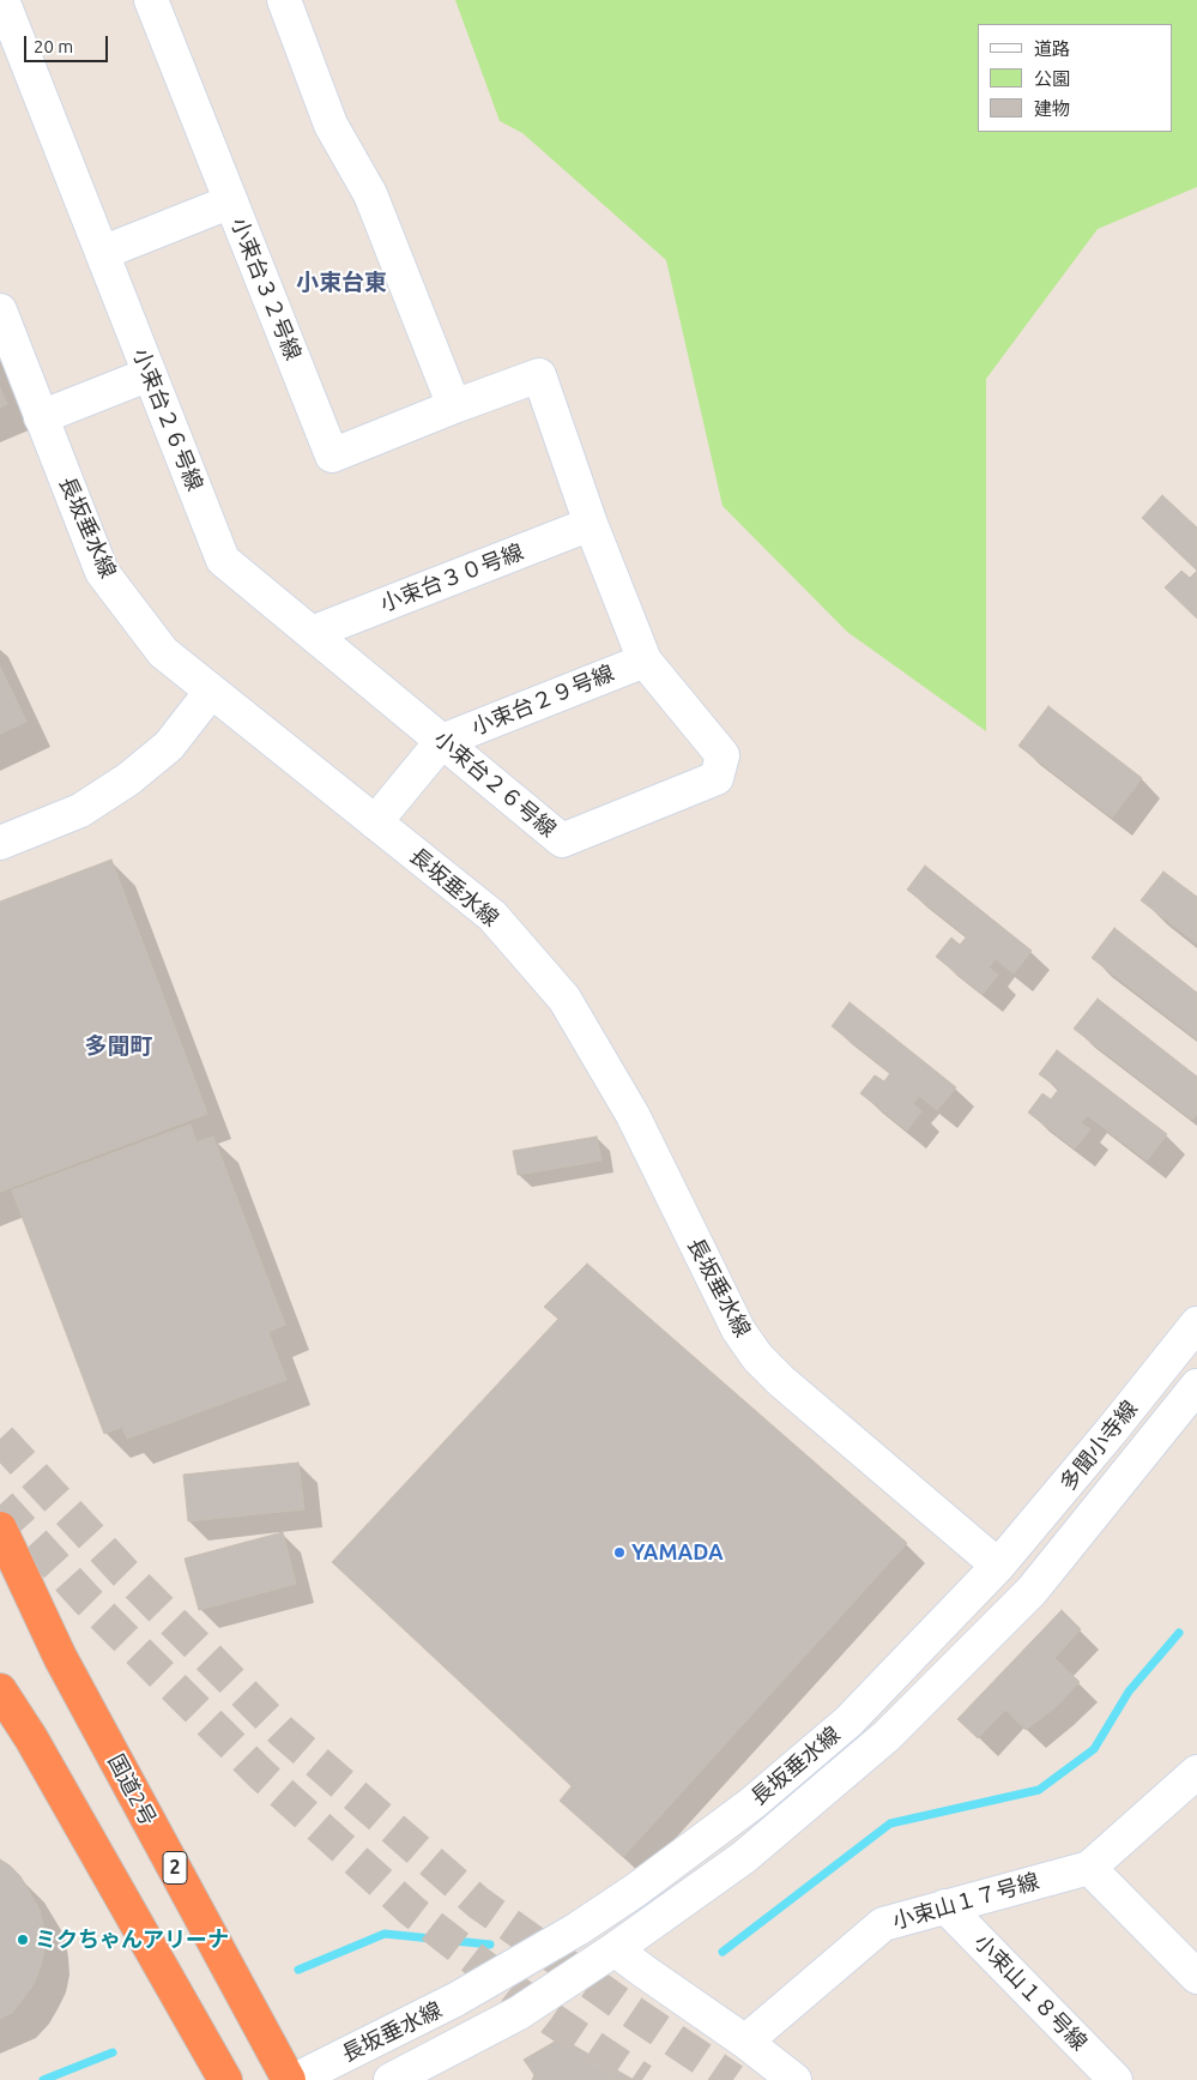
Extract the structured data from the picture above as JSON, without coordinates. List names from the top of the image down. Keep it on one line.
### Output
{"streets":{"highway":["国道2号","2"],"street":["小束台３２号線","小束台２６号線","長坂垂水線","小束台３０号線","小束台２９号線","多聞小寺線","小束山１７号線","小束山１８号線"]},"crossings":[["小束台３２号線","小束台２６号線"],["小束台２６号線","小束台３０号線"],["小束台２６号線","小束台２９号線"],["長坂垂水線","多聞小寺線"],["小束山１７号線","小束山１８号線"]],"districts":["小束台東","多聞町"],"places":["YAMADA","ミクちゃんアリーナ"],"legend":["道路","公園","建物"],"scale_bar":"20 m"}
